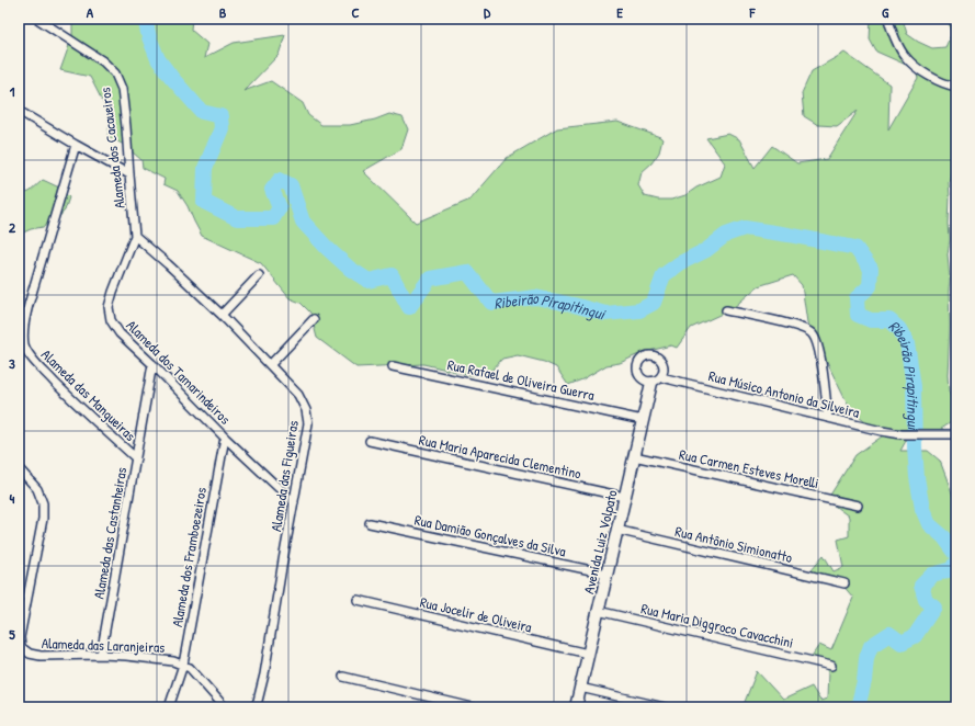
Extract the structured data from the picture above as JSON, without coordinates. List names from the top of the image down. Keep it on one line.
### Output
{"streets":{"street":["Alameda dos Cacaueiros","Alameda dos Tamarindeiros","Rua Rafael de Oliveira Guerra","Rua Músico Antonio da Silveira","Alameda das Mangueiras","Rua Maria Aparecida Clementino","Rua Carmen Esteves Morelli","Alameda das Figueiras","Alameda das Castanheiras","Rua Damião Gonçalves da Silva","Avenida Luiz Volpato","Rua Antônio Simionatto","Alameda dos Framboezeiros","Rua Jocelir de Oliveira","Rua Maria Diggroco Cavacchini","Alameda das Laranjeiras"]},"crossings":[["Alameda dos Cacaueiros","Alameda dos Tamarindeiros"],["Alameda dos Cacaueiros","Alameda das Figueiras"],["Alameda dos Tamarindeiros","Alameda das Figueiras"],["Alameda dos Tamarindeiros","Alameda das Castanheiras"],["Alameda dos Tamarindeiros","Alameda dos Framboezeiros"],["Rua Rafael de Oliveira Guerra","Avenida Luiz Volpato"],["Rua Músico Antonio da Silveira","Avenida Luiz Volpato"],["Alameda das Mangueiras","Alameda das Castanheiras"],["Rua Maria Aparecida Clementino","Avenida Luiz Volpato"],["Rua Carmen Esteves Morelli","Avenida Luiz Volpato"],["Alameda das Castanheiras","Alameda das Laranjeiras"],["Rua Damião Gonçalves da Silva","Avenida Luiz Volpato"],["Avenida Luiz Volpato","Rua Antônio Simionatto"],["Avenida Luiz Volpato","Rua Jocelir de Oliveira"],["Avenida Luiz Volpato","Rua Maria Diggroco Cavacchini"],["Alameda dos Framboezeiros","Alameda das Laranjeiras"]],"water":["Ribeirão Pirapitingui"],"grid":{"columns":["A","B","C","D","E","F","G"],"rows":["1","2","3","4","5"]}}
